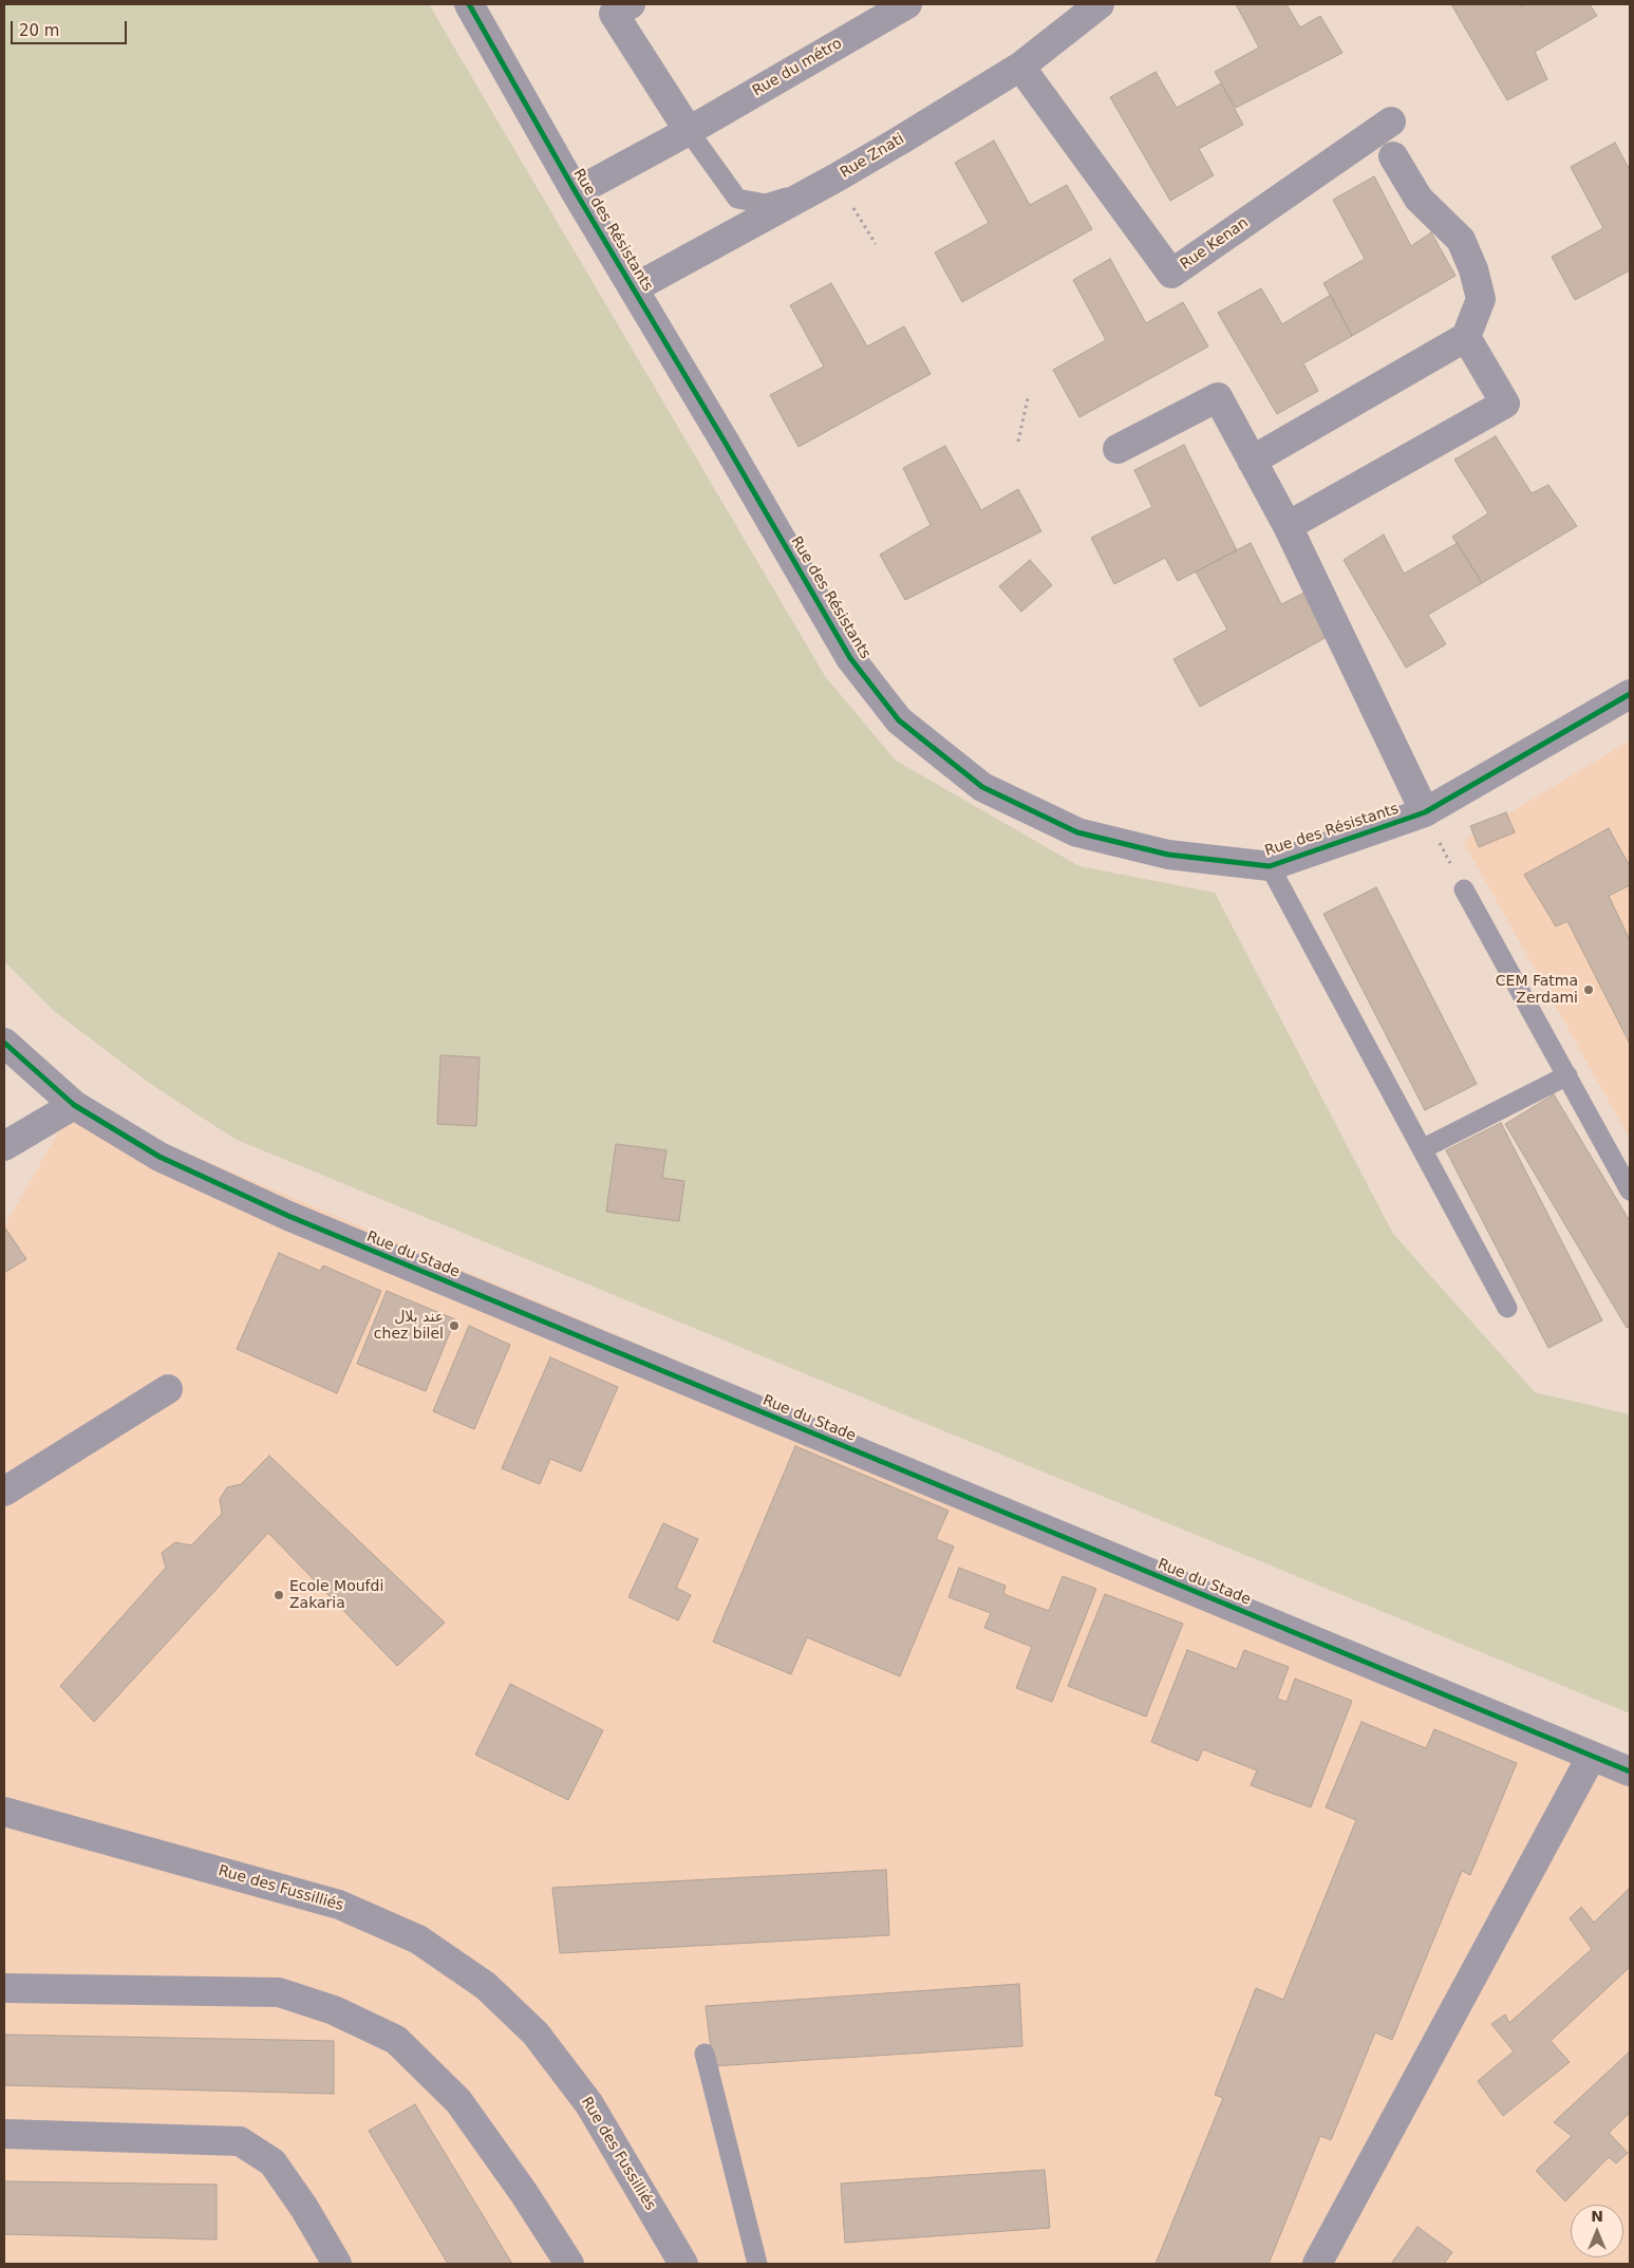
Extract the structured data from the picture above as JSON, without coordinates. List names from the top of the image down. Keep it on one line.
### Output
{"streets":{"street":["Rue du métro","Rue Znati","Rue des Résistants","Rue Kenan","Rue du Stade","Rue des Fussilliés"]},"crossings":[["Rue du métro","Rue des Résistants"],["Rue Znati","Rue des Résistants"],["Rue Znati","Rue Kenan"]],"places":["CEM Fatma Zerdami","عند بلال chez bilel","Ecole Moufdi Zakaria"],"scale_bar":"20 m","north":"top"}
